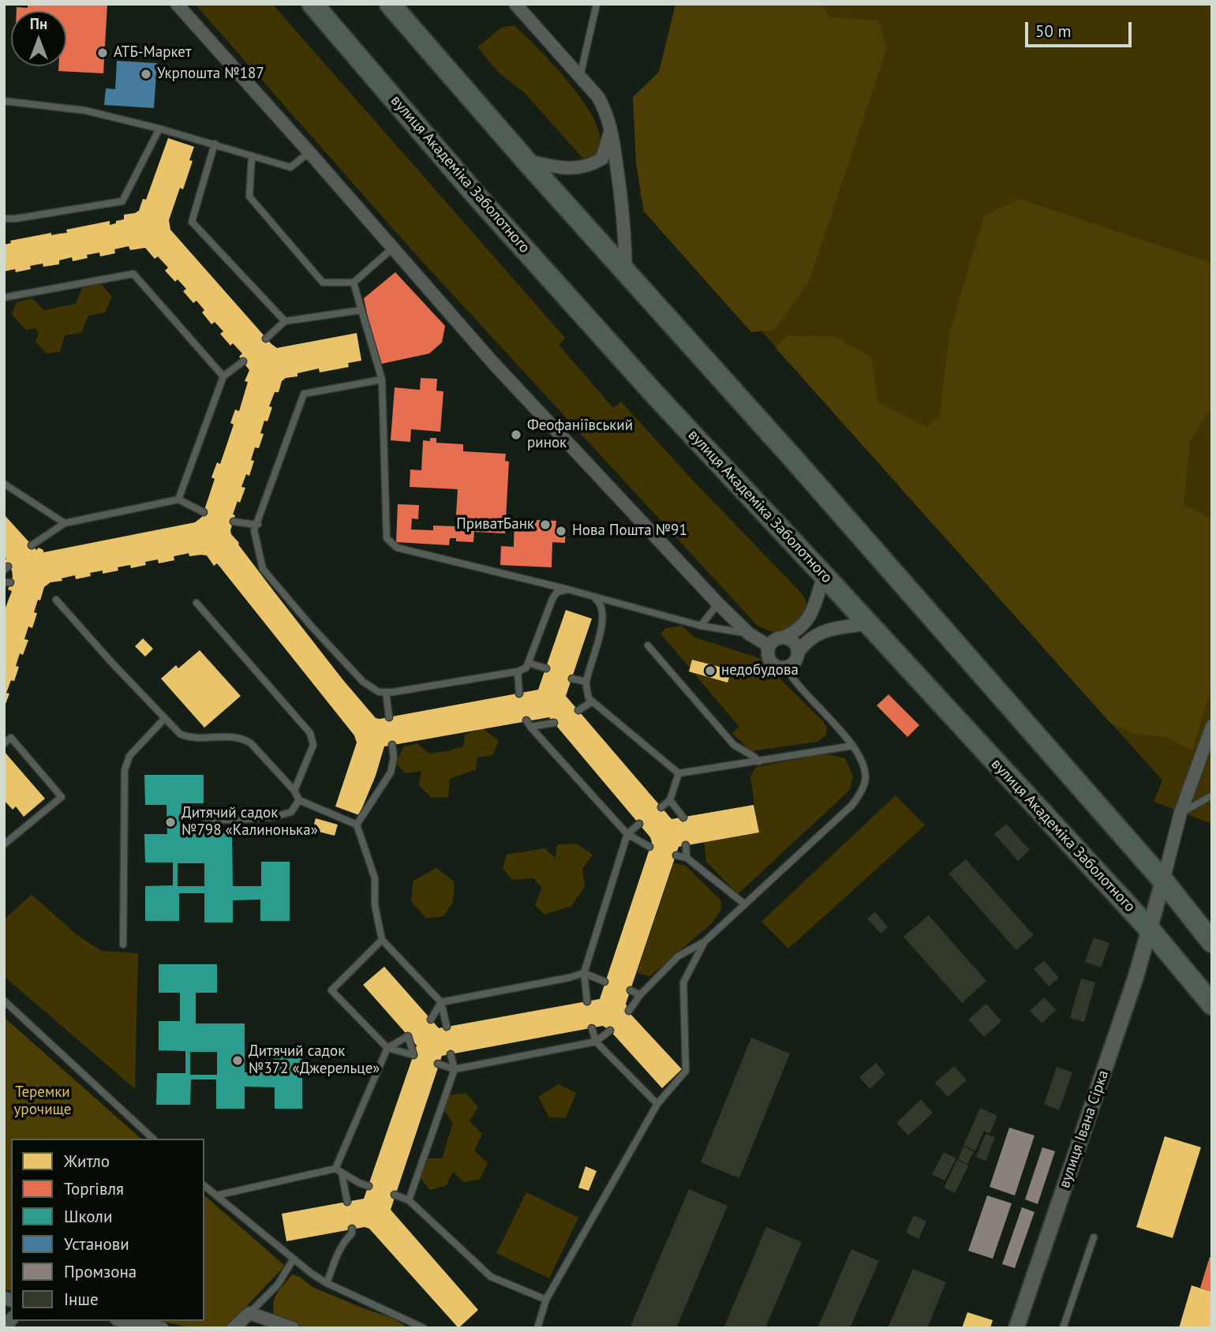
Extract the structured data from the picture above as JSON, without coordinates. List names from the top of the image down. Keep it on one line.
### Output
{"streets":{"highway":["вулиця Академіка Заболотного"],"street":["вулиця Івана Сірка"]},"crossings":[["вулиця Академіка Заболотного","вулиця Івана Сірка"]],"parks":["Теремки урочище"],"places":["АТБ-Маркет","Укрпошта №187","Феофаніївський ринок","ПриватБанк","Нова Пошта №91","недобудова","Дитячий садок №798 «Калинонька»","Дитячий садок №372 «Джерельце»"],"legend":["Житло","Торгівля","Школи","Установи","Промзона","Інше"],"scale_bar":"50 m","north":"top"}
